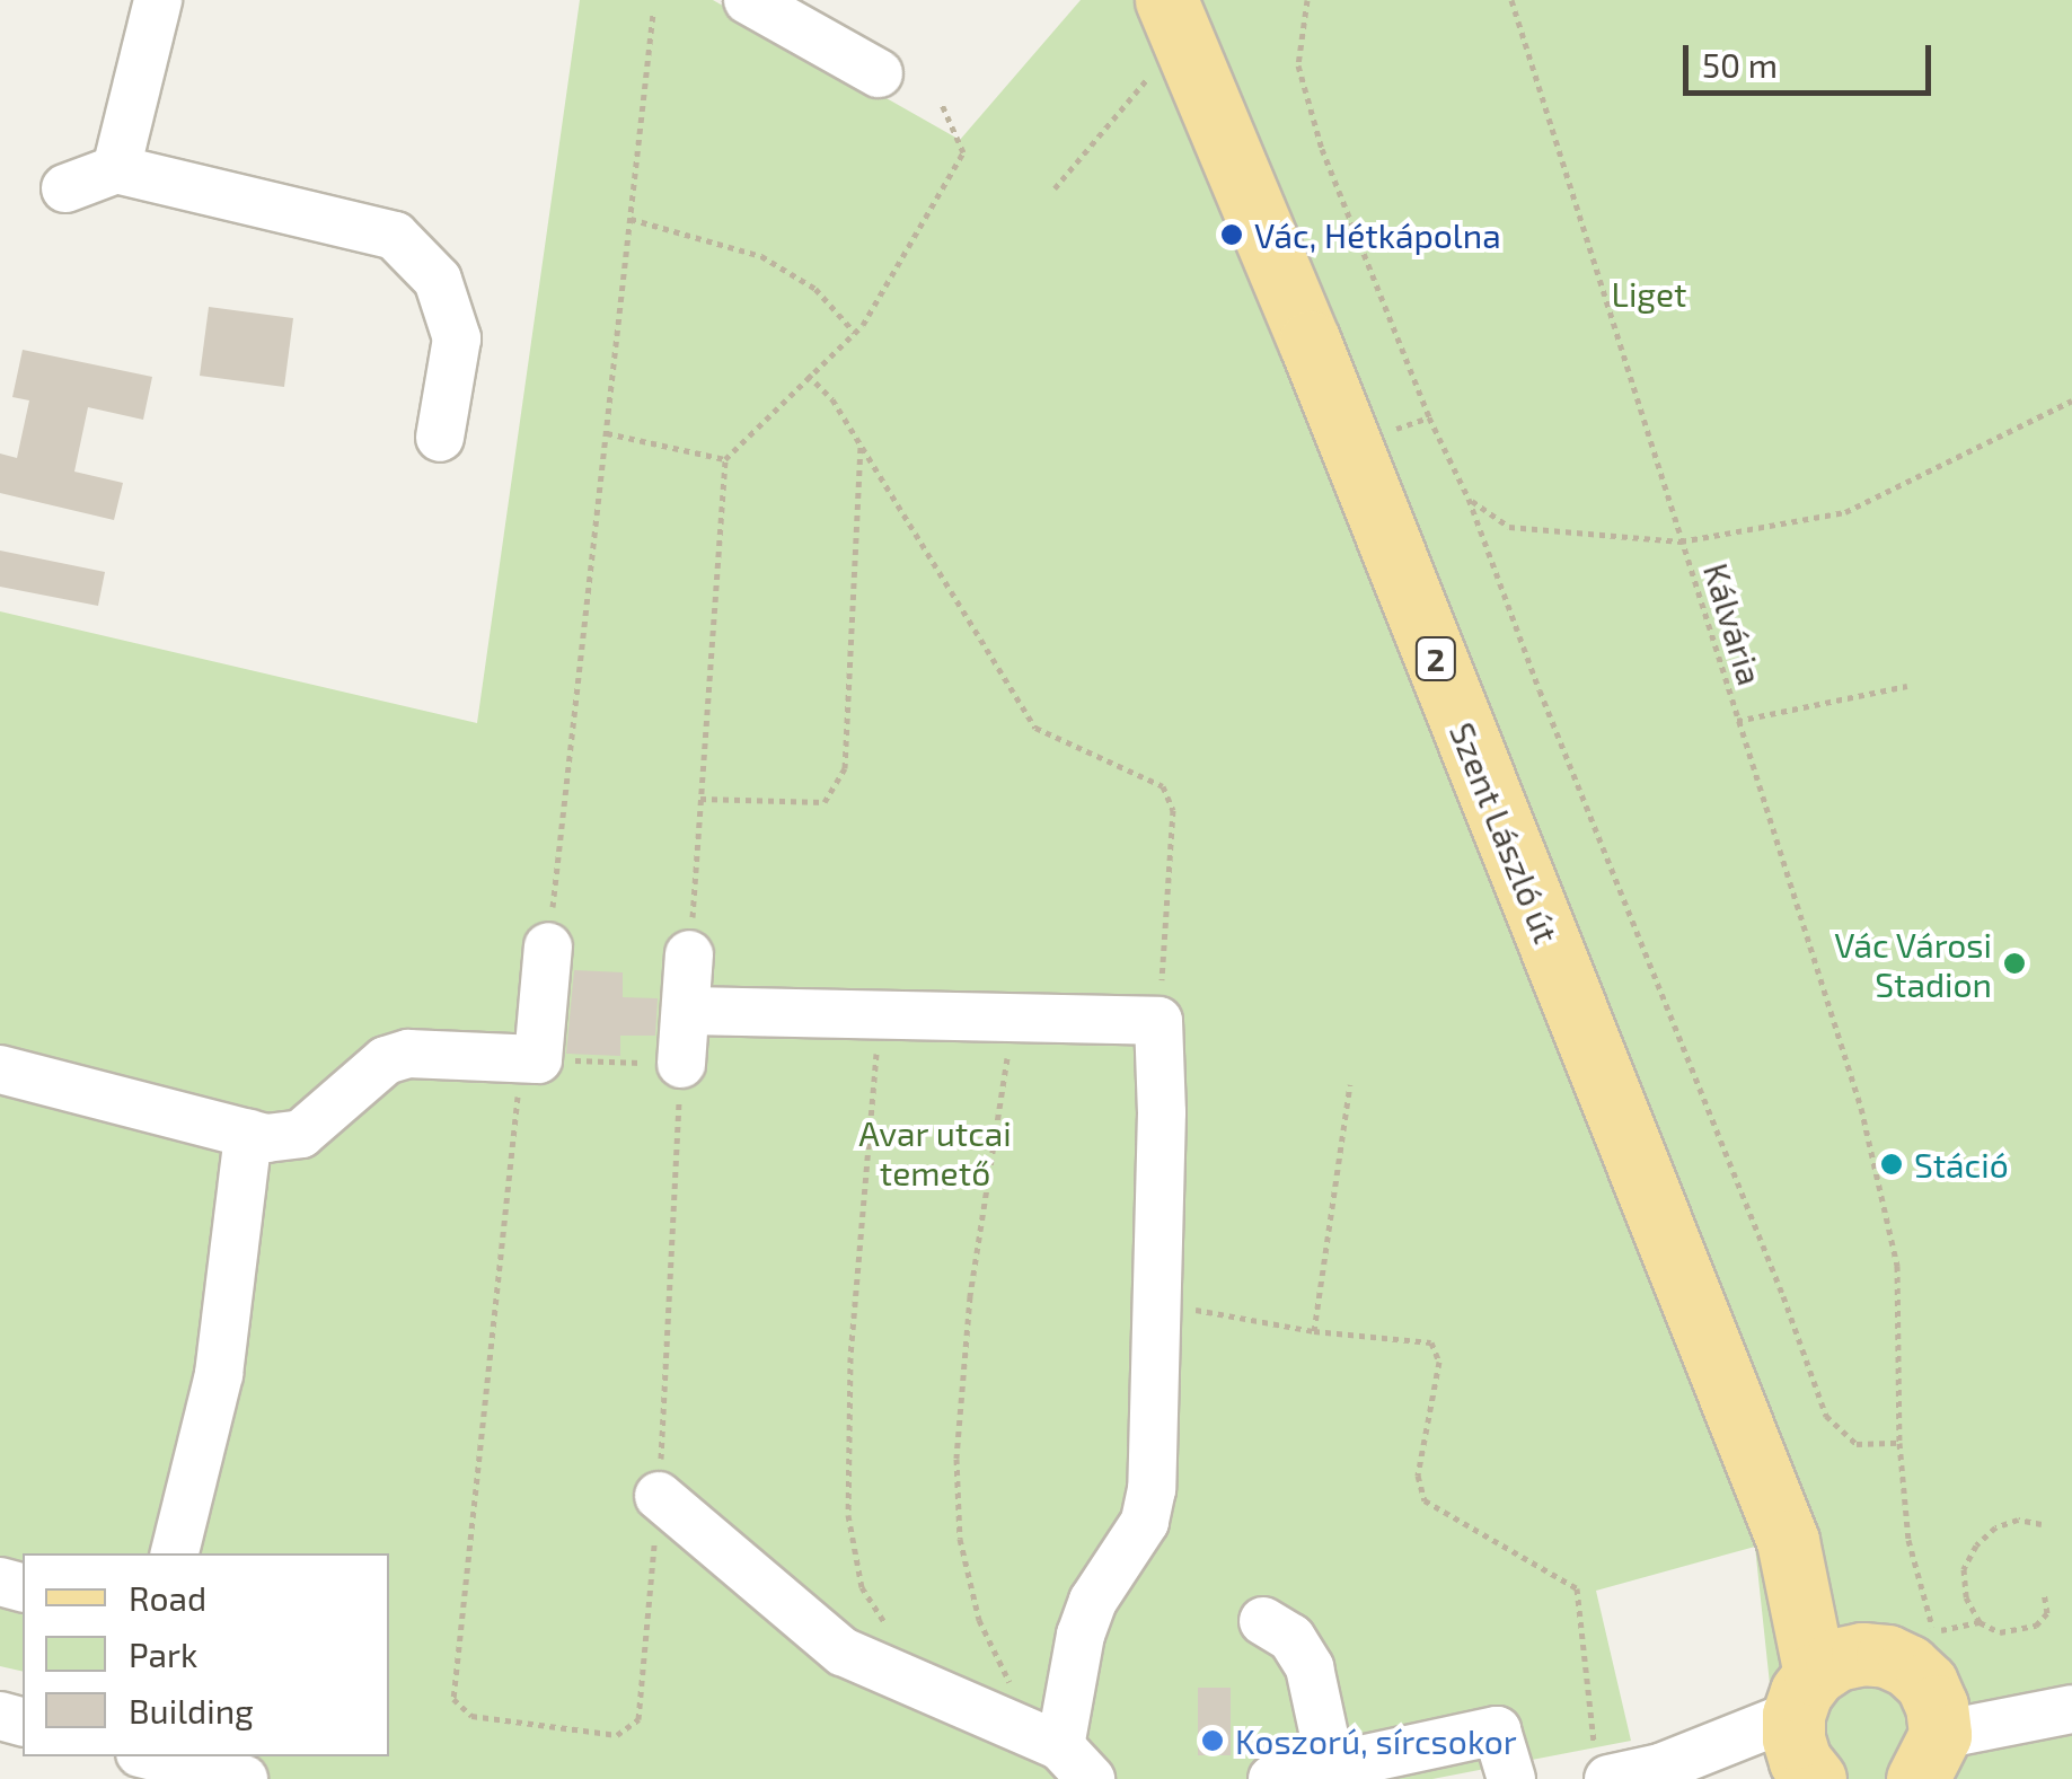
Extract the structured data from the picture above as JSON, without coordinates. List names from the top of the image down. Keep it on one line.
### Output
{"streets":{"main road":["2","Szent László út"],"path":["Kálvária"]},"parks":["Liget","Avar utcai temető"],"places":["Vác, Hétkápolna","Vác Városi Stadion","Stáció","Koszorú, sírcsokor"],"legend":["Road","Park","Building"],"scale_bar":"50 m"}
